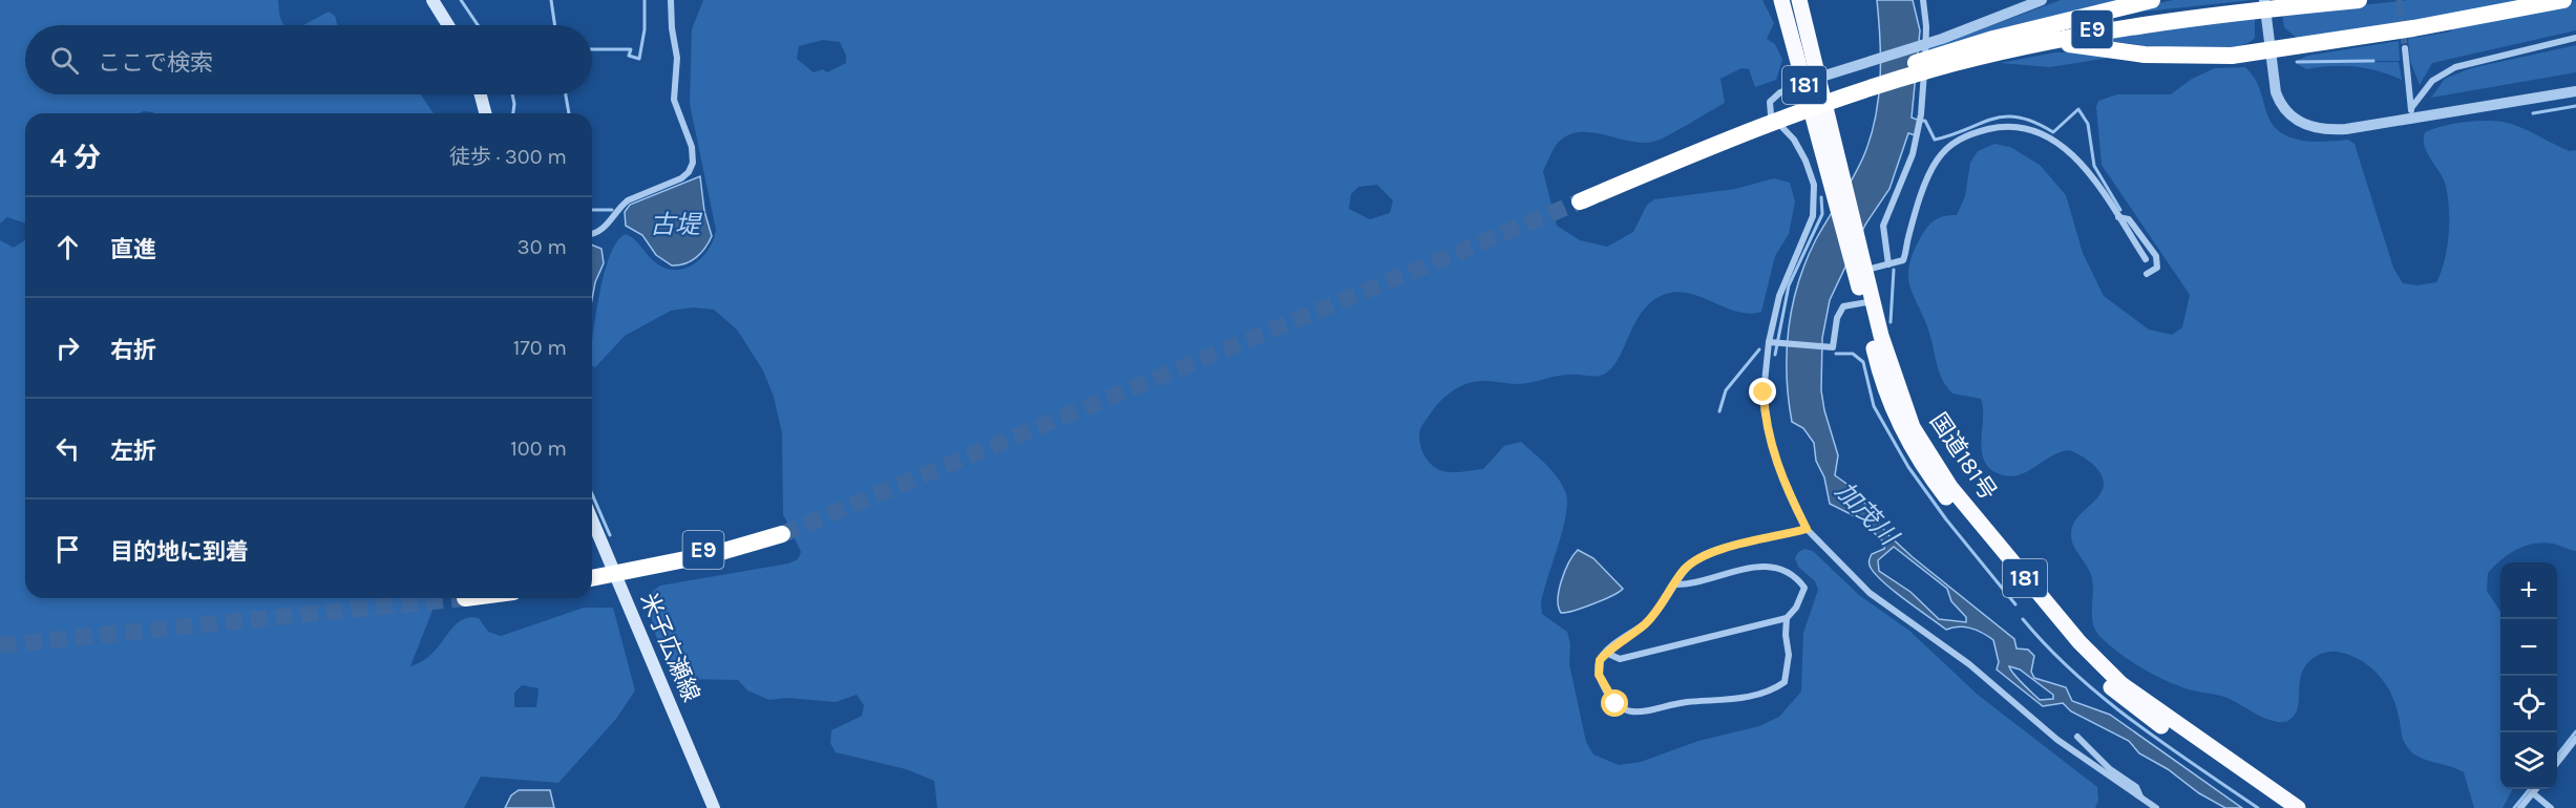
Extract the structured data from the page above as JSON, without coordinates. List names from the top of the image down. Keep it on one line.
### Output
{"streets":{"highway":["E9","181","国道181号"],"main road":["米子広瀬線"]},"water":["古堤","加茂川"],"page":{"search":"ここで検索","heading":["4 分","徒歩 · 300 m"],"list":[["直進","30 m"],["右折","170 m"],["左折","100 m"],"目的地に到着"],"map_buttons":["+","−"]}}
